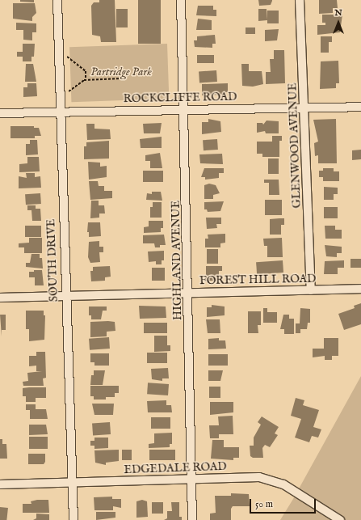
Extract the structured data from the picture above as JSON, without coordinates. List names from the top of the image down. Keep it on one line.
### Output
{"streets":{"street":["ROCKCLIFFE ROAD","GLENWOOD AVENUE","SOUTH DRIVE","HIGHLAND AVENUE","FOREST HILL ROAD","EDGEDALE ROAD"]},"crossings":[["ROCKCLIFFE ROAD","GLENWOOD AVENUE"],["ROCKCLIFFE ROAD","SOUTH DRIVE"],["ROCKCLIFFE ROAD","HIGHLAND AVENUE"],["GLENWOOD AVENUE","FOREST HILL ROAD"],["SOUTH DRIVE","FOREST HILL ROAD"],["SOUTH DRIVE","EDGEDALE ROAD"],["HIGHLAND AVENUE","FOREST HILL ROAD"],["HIGHLAND AVENUE","EDGEDALE ROAD"]],"parks":["Partridge Park"],"scale_bar":"50 m","north":"top"}
